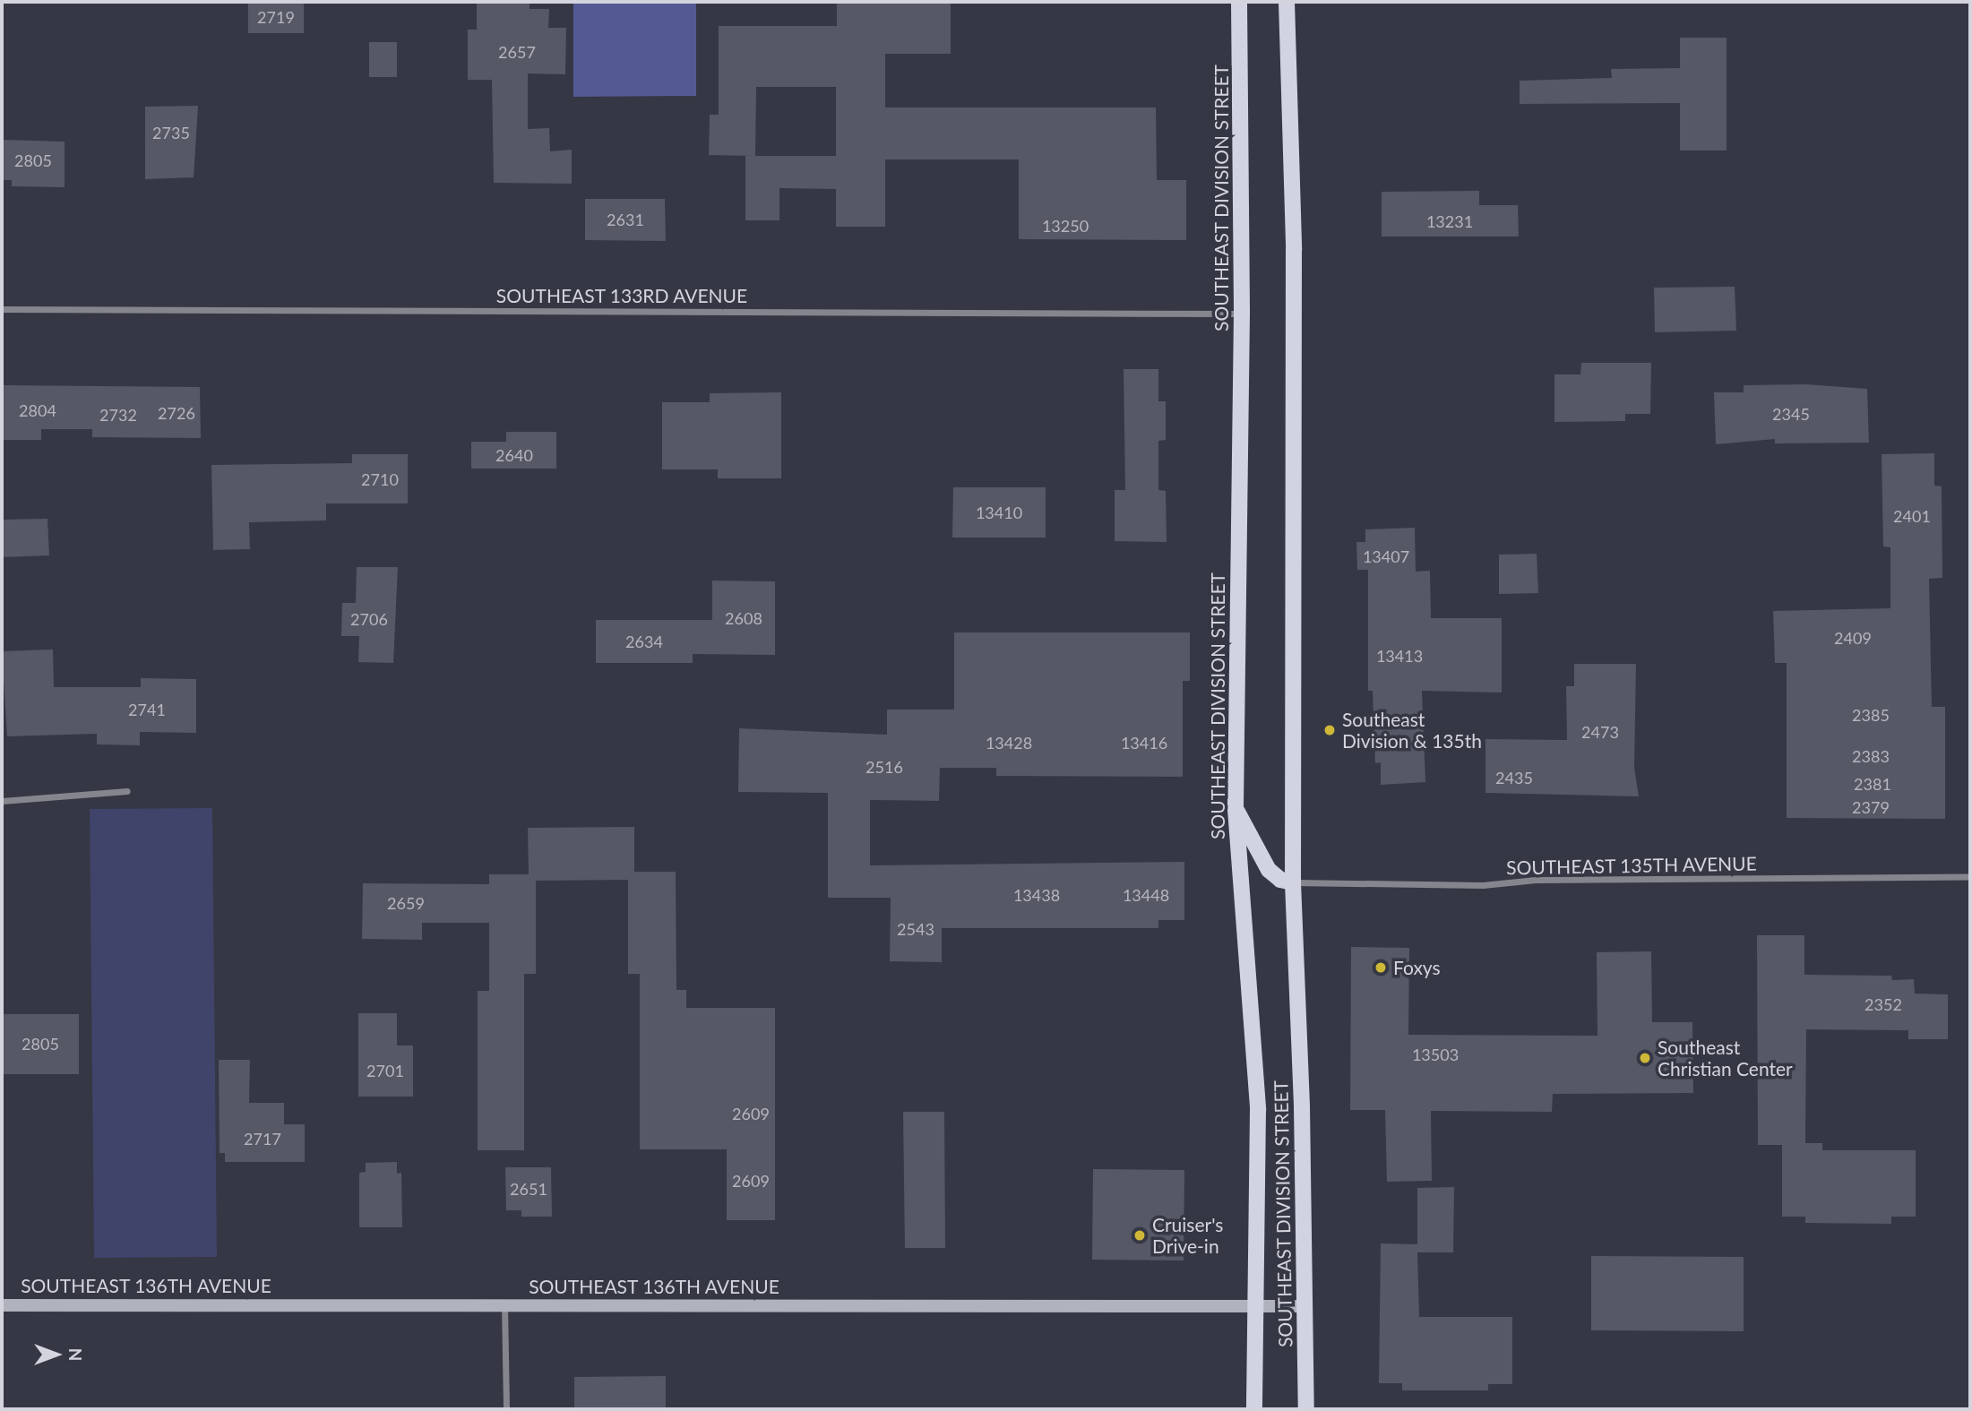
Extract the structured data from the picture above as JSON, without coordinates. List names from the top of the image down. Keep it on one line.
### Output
{"streets":{"main road":["SOUTHEAST DIVISION STREET"],"street":["SOUTHEAST 133RD AVENUE","SOUTHEAST 135TH AVENUE","SOUTHEAST 136TH AVENUE"]},"crossings":[["SOUTHEAST DIVISION STREET","SOUTHEAST 133RD AVENUE"],["SOUTHEAST DIVISION STREET","SOUTHEAST 135TH AVENUE"],["SOUTHEAST DIVISION STREET","SOUTHEAST 136TH AVENUE"]],"places":["Southeast Division & 135th","Foxys","Southeast Christian Center","Cruiser's Drive-in"],"house_numbers":["2719","2657","2735","2805","2631","13231","13250","2804","2726","2345","2732","2640","2710","13410","2401","13407","2608","2706","2409","2634","13413","2741","2385","2473","13428","13416","2383","2516","2435","2381","2379","13438","13448","2659","2543","2352","2805","13503","2701","2609","2717","2609","2651"],"north":"right"}
